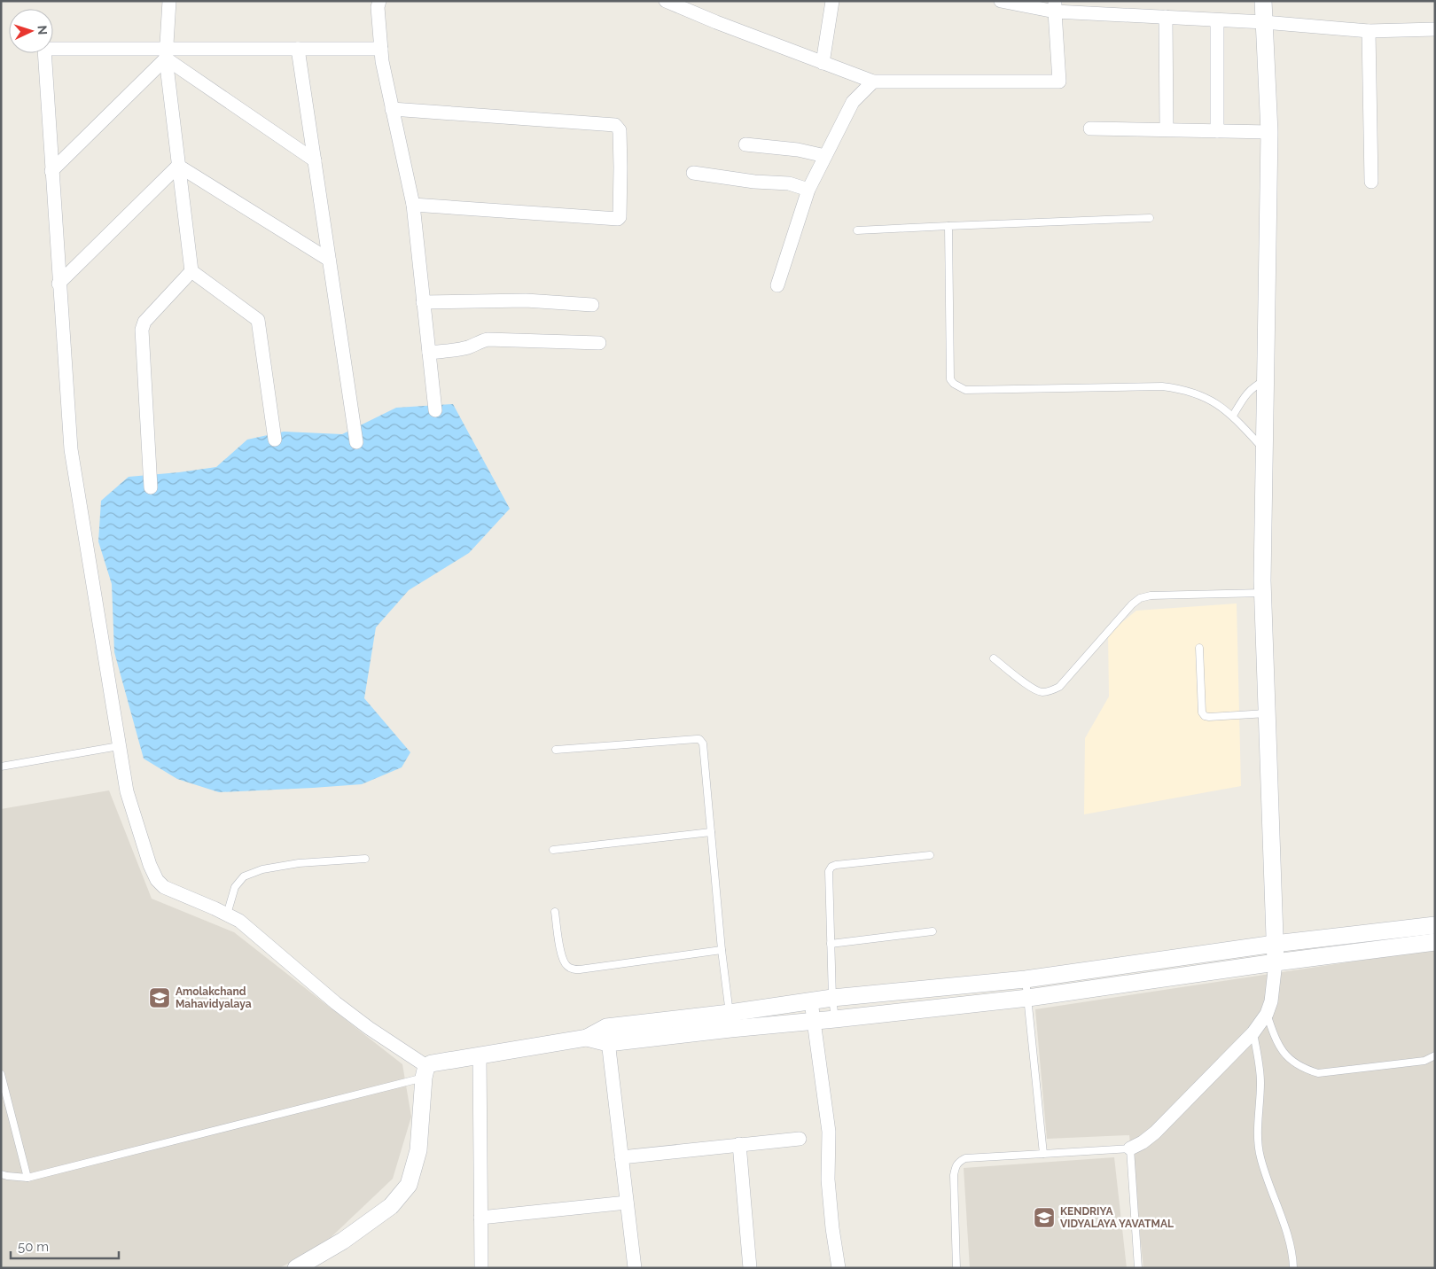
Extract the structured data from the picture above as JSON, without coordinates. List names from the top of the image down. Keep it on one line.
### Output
{"places":{"school or university":["Amolakchand Mahavidyalaya","KENDRIYA VIDYALAYA YAVATMAL"]},"scale_bar":"50 m","north":"right"}
